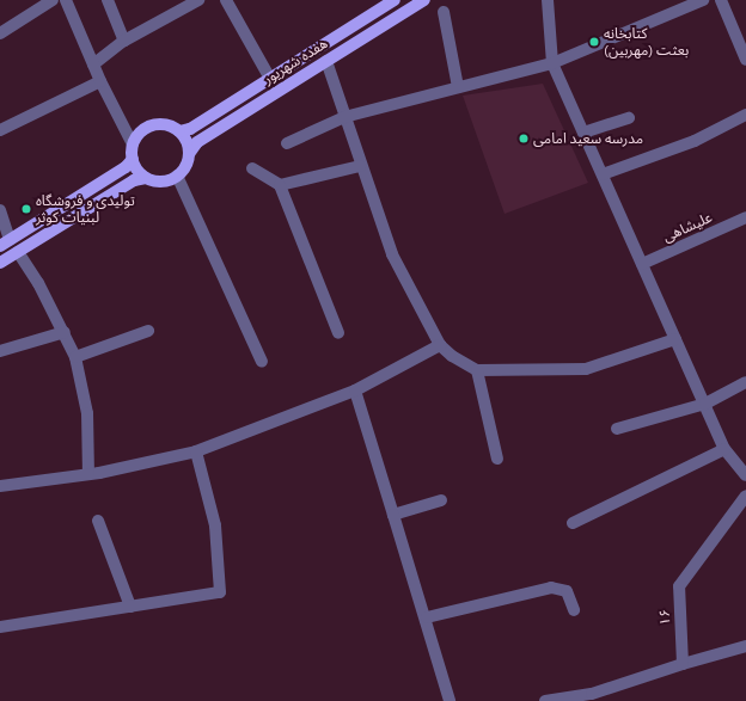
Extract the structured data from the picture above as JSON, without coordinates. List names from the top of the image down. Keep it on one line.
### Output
{"streets":{"main road":["هفده شهریور"],"street":["علیشاهی","۱۶"]},"places":["کتابخانه بعثت (مهربین)","مدرسه سعید امامی","تولیدی و فروشگاه لبنیات کوثر"]}
